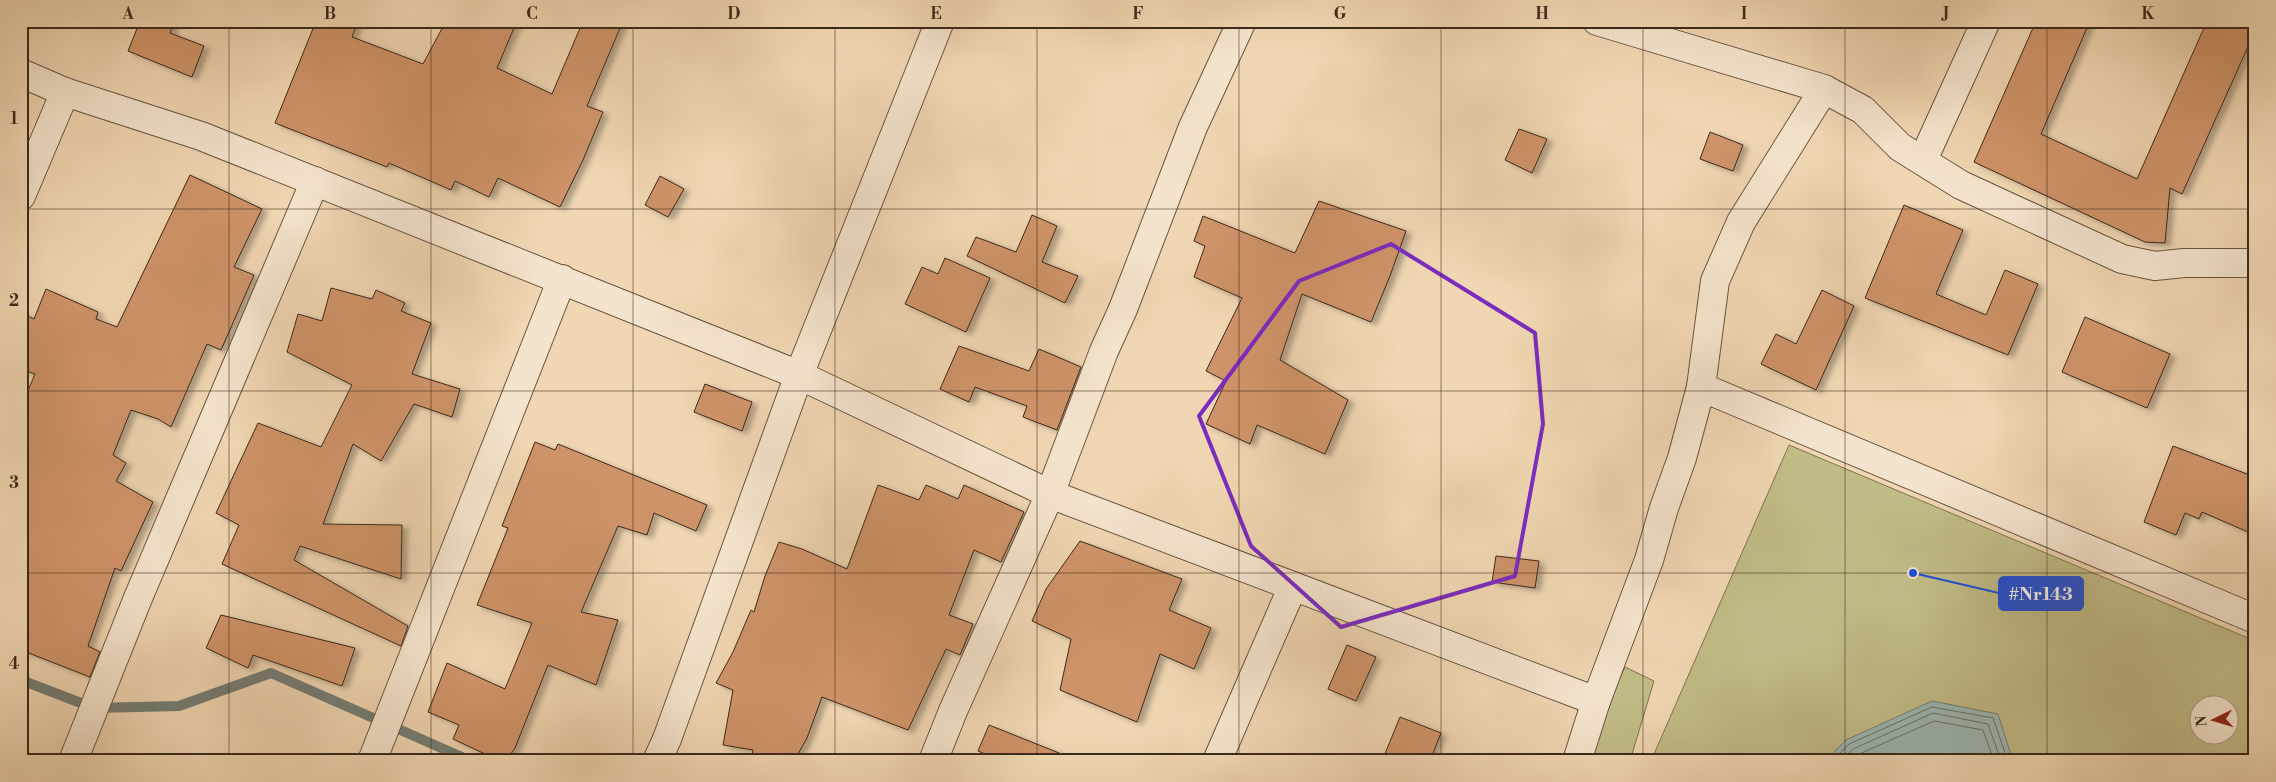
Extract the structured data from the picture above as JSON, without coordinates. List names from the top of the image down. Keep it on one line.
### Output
{"places":["#Nr143"],"north":"left","grid":{"columns":["A","B","C","D","E","F","G","H","I","J","K"],"rows":["1","2","3","4"]}}
